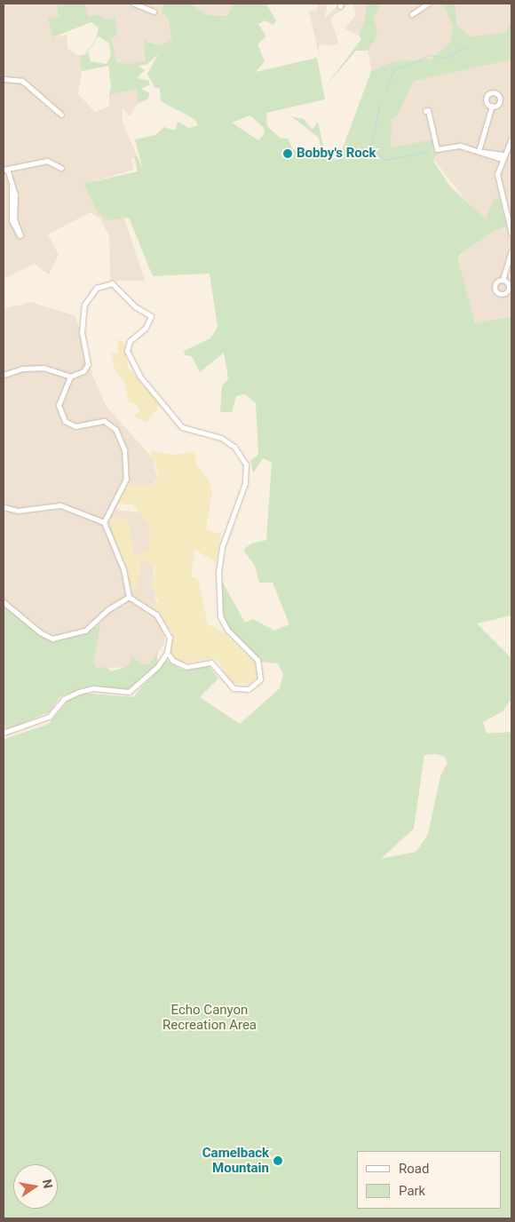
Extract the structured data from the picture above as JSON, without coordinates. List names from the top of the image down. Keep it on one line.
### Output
{"parks":["Echo Canyon Recreation Area"],"places":["Bobby's Rock","Camelback Mountain"],"legend":["Road","Park"],"north":"right"}
